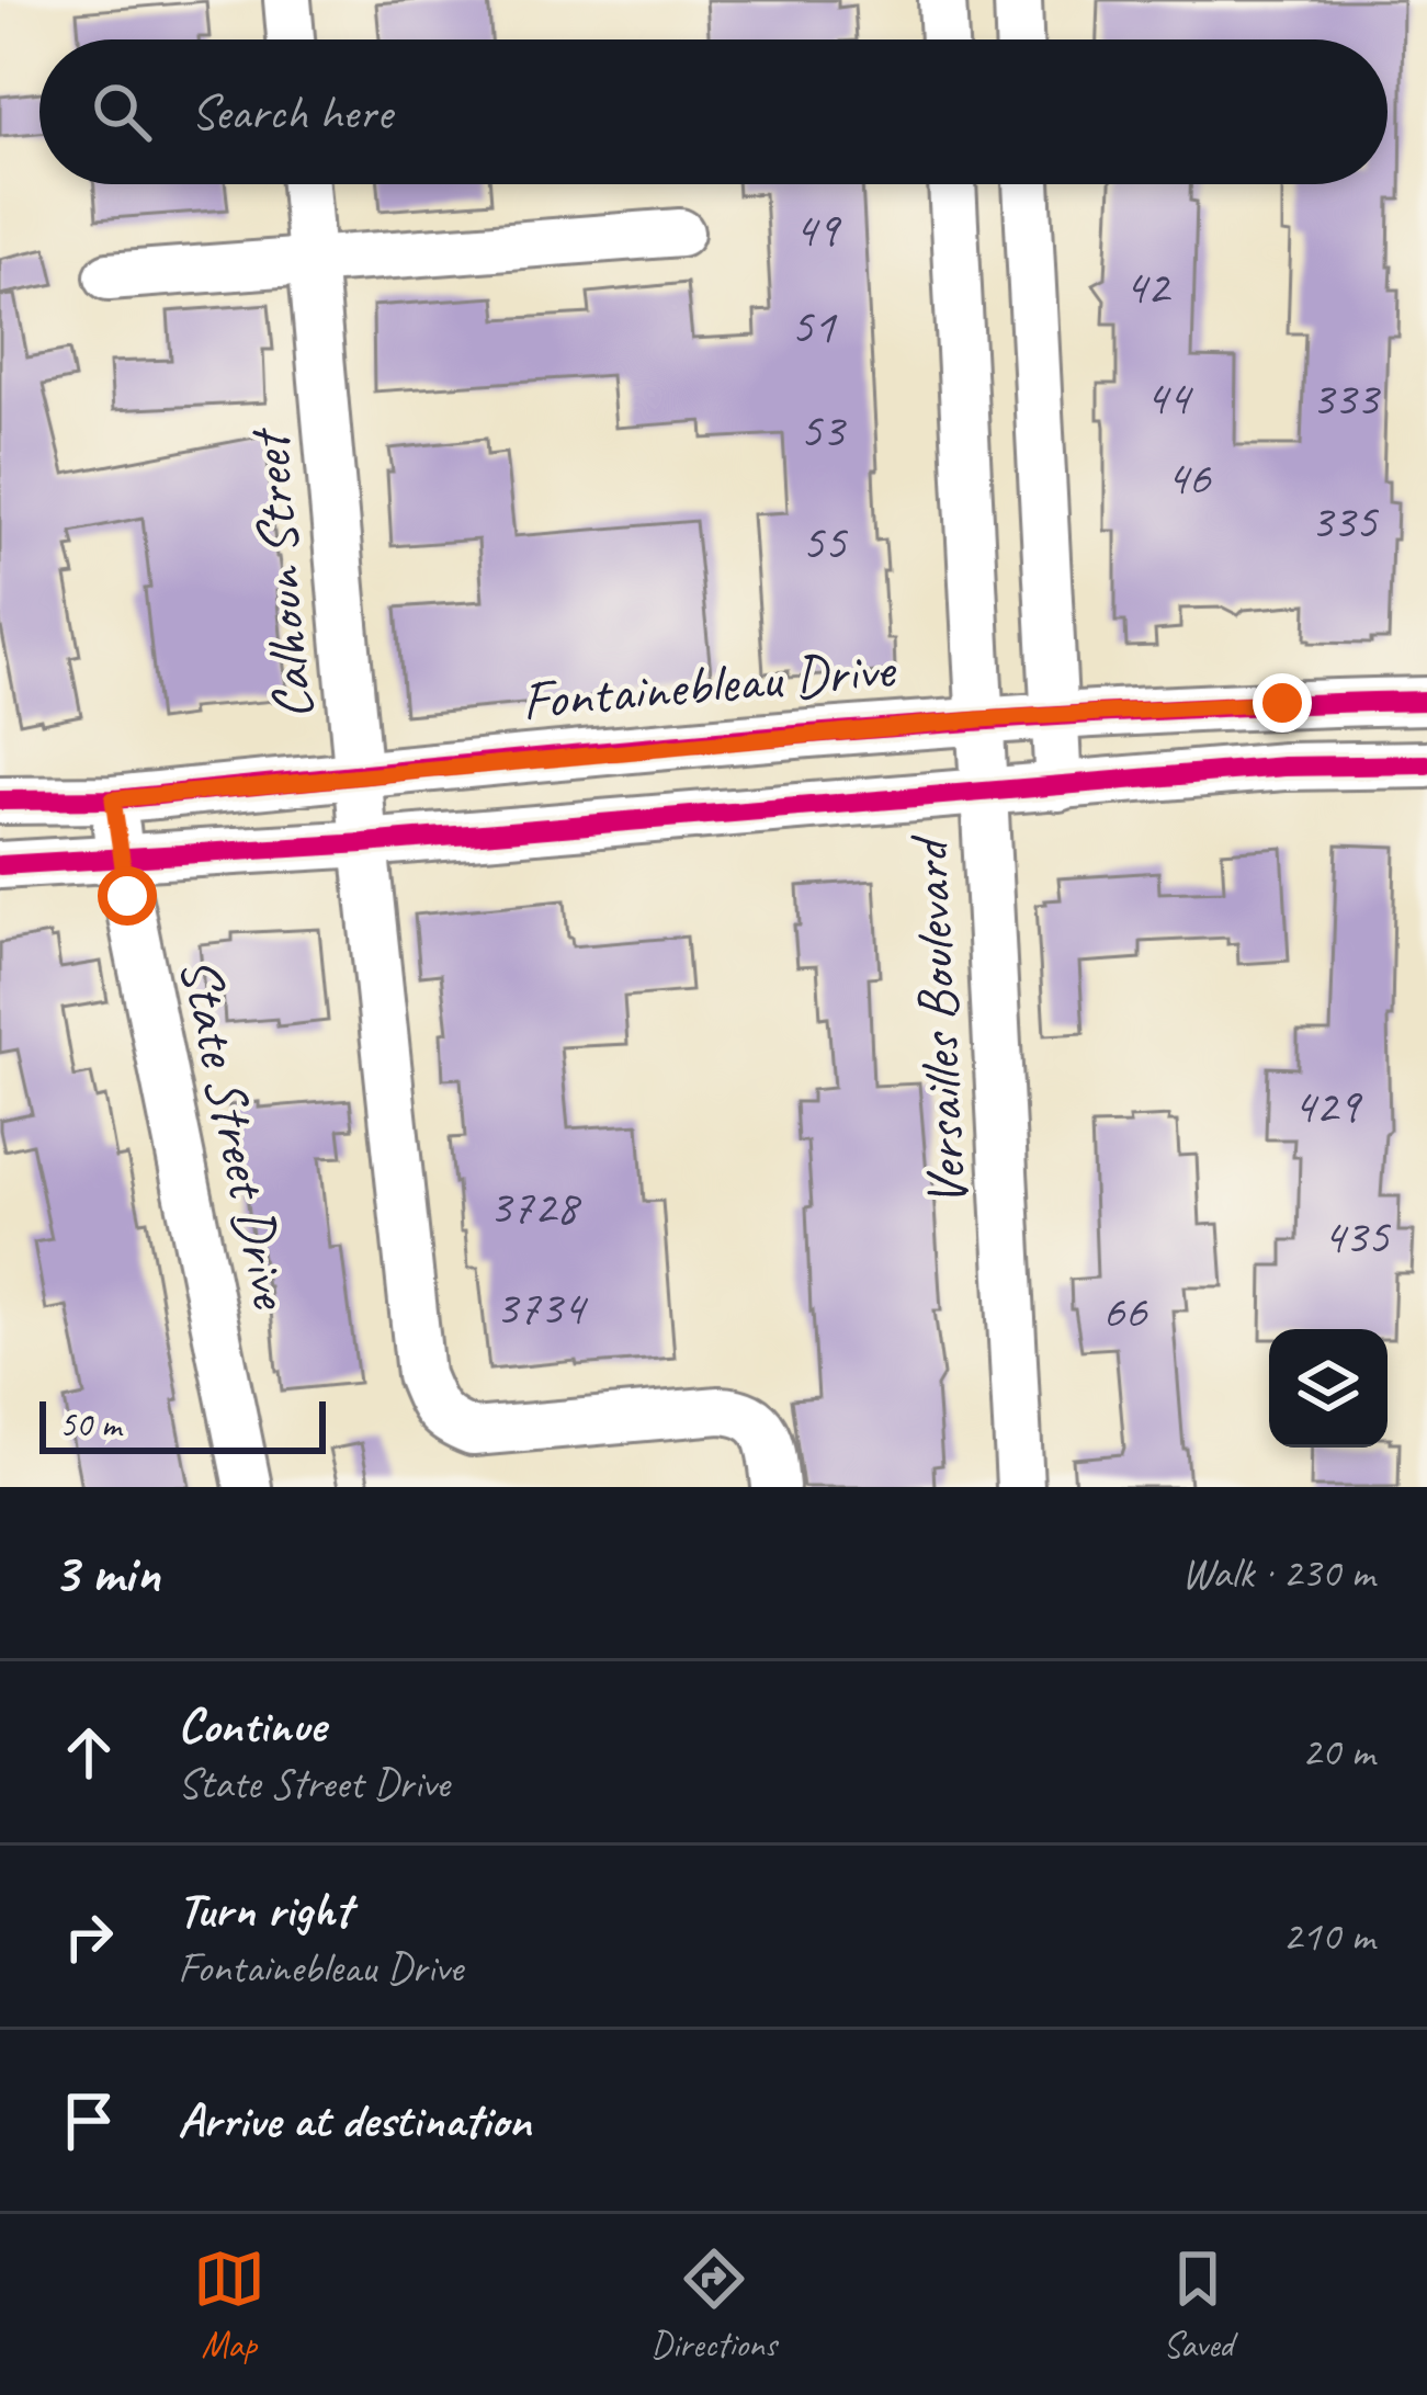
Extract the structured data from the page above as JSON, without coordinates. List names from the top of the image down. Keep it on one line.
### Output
{"streets":{"street":["Calhoun Street","Fontainebleau Drive","Versailles Boulevard","State Street Drive"]},"crossings":[["Calhoun Street","Fontainebleau Drive"],["Fontainebleau Drive","Versailles Boulevard"],["Fontainebleau Drive","State Street Drive"]],"house_numbers":["49","42","51","44","333","53","46","335","55","429","3728","435","3734","66"],"scale_bar":"50 m","page":{"search":"Search here","scale":"50 m","heading":["3 min","Walk · 230 m"],"list":[["Continue","State Street Drive","20 m"],["Turn right","Fontainebleau Drive","210 m"],"Arrive at destination"],"nav":["Map","Directions","Saved"]}}
